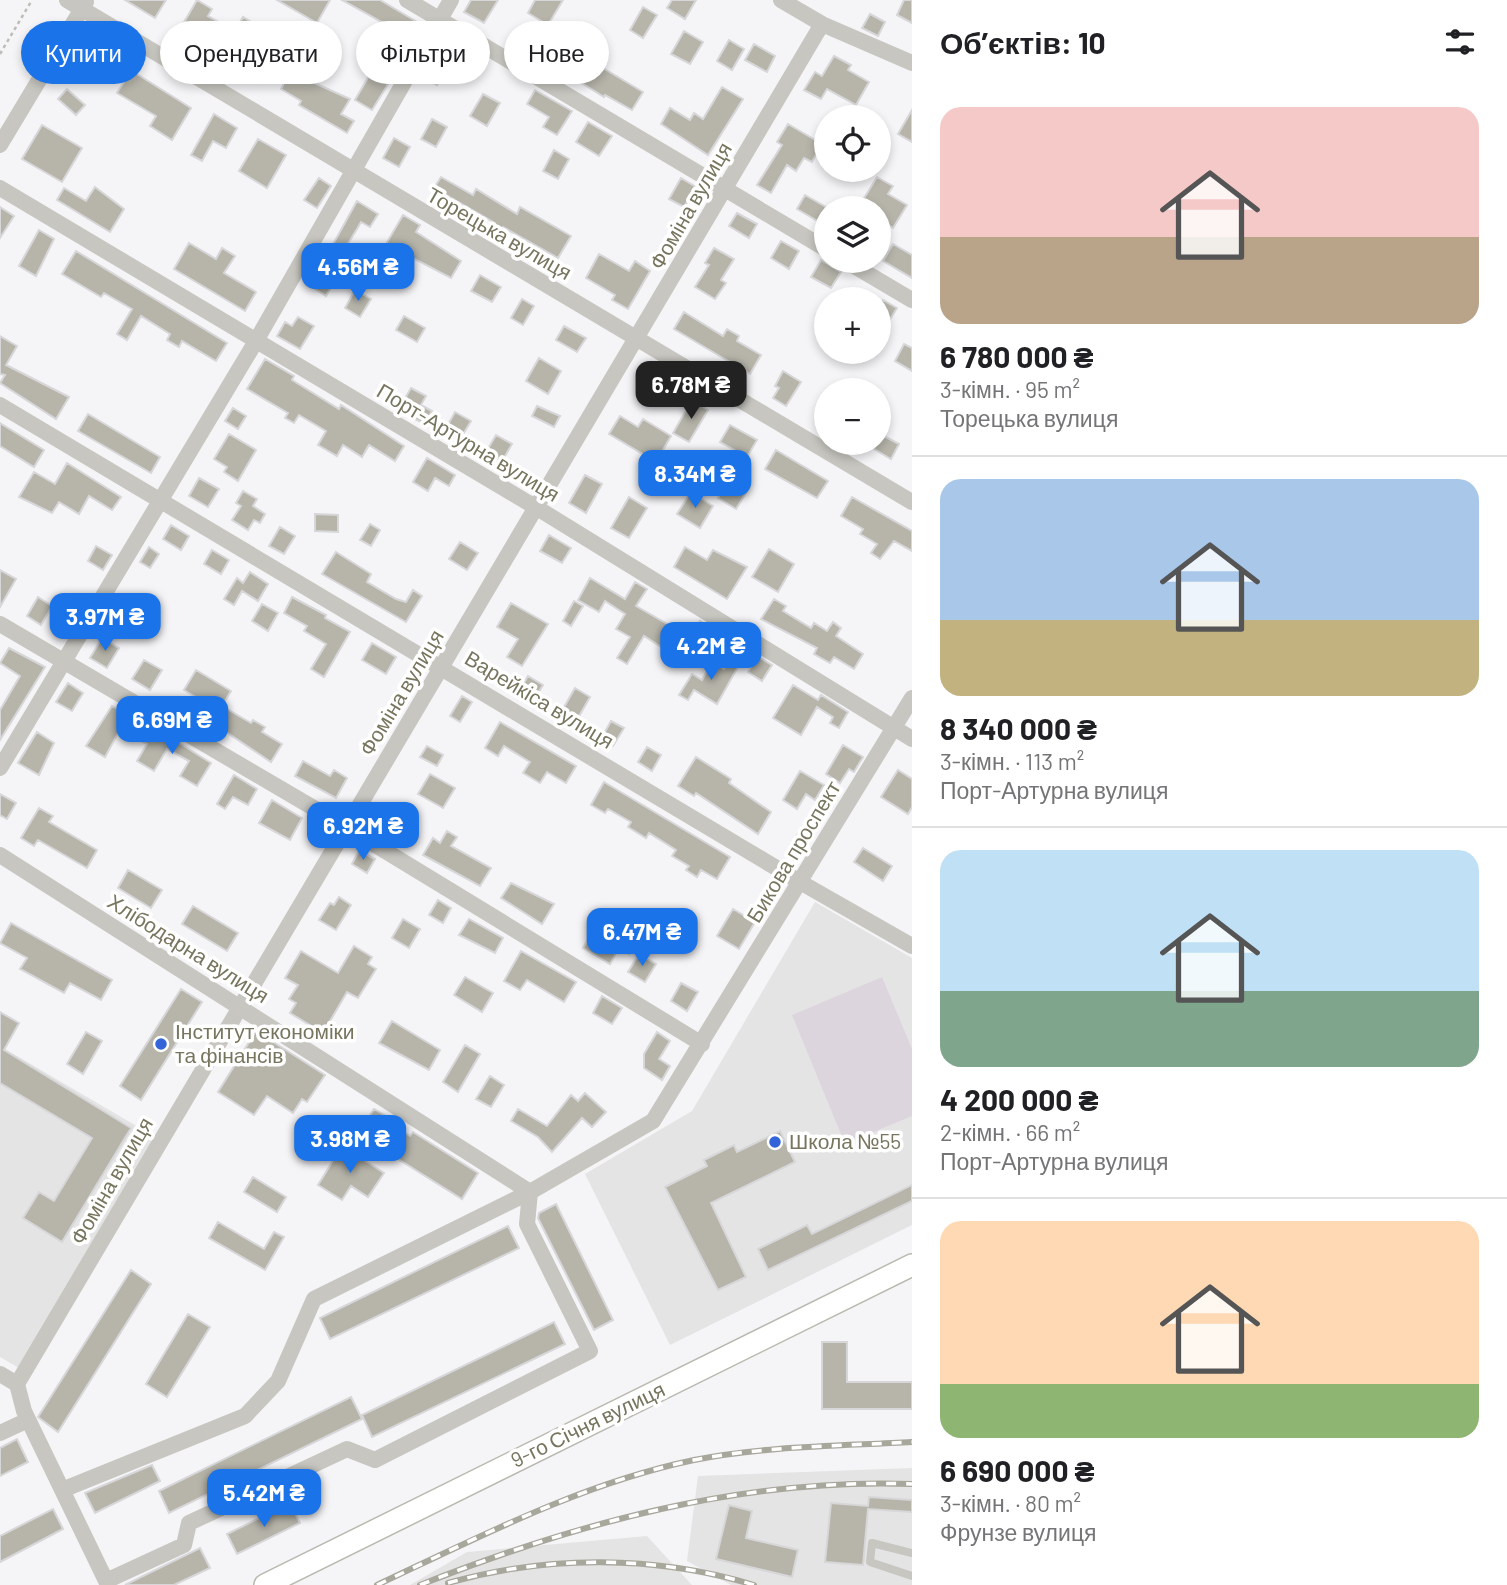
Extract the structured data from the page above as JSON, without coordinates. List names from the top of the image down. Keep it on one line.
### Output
{"streets":{"street":["Фоміна вулиця","Торецька вулиця","Порт-Артурна вулиця","Варейкіса вулиця","Бикова проспект","Хлібодарна вулиця","9-го Січня вулиця"]},"crossings":[["Фоміна вулиця","Торецька вулиця"],["Фоміна вулиця","Порт-Артурна вулиця"],["Фоміна вулиця","Варейкіса вулиця"],["Фоміна вулиця","Хлібодарна вулиця"],["Порт-Артурна вулиця","Бикова проспект"],["Варейкіса вулиця","Бикова проспект"],["Бикова проспект","Хлібодарна вулиця"]],"places":["Інститут економіки та фінансів","Школа №55"],"page":{"heading":"Об’єктів: 10","chip":["Купити","Орендувати","Фільтри","Нове"],"list":[{"name":"6 780 000 ₴","note":"3-кімн. · 95 m² · Торецька вулиця"},{"name":"8 340 000 ₴","note":"3-кімн. · 113 m² · Порт-Артурна вулиця"},{"name":"4 200 000 ₴","note":"2-кімн. · 66 m² · Порт-Артурна вулиця"},{"name":"6 690 000 ₴","note":"3-кімн. · 80 m² · Фрунзе вулиця"}],"map_buttons":["+","−"],"price":["4.56M ₴","6.78M ₴","8.34M ₴","3.97M ₴","4.2M ₴","6.69M ₴","6.92M ₴","6.47M ₴","3.98M ₴","5.42M ₴"]}}
